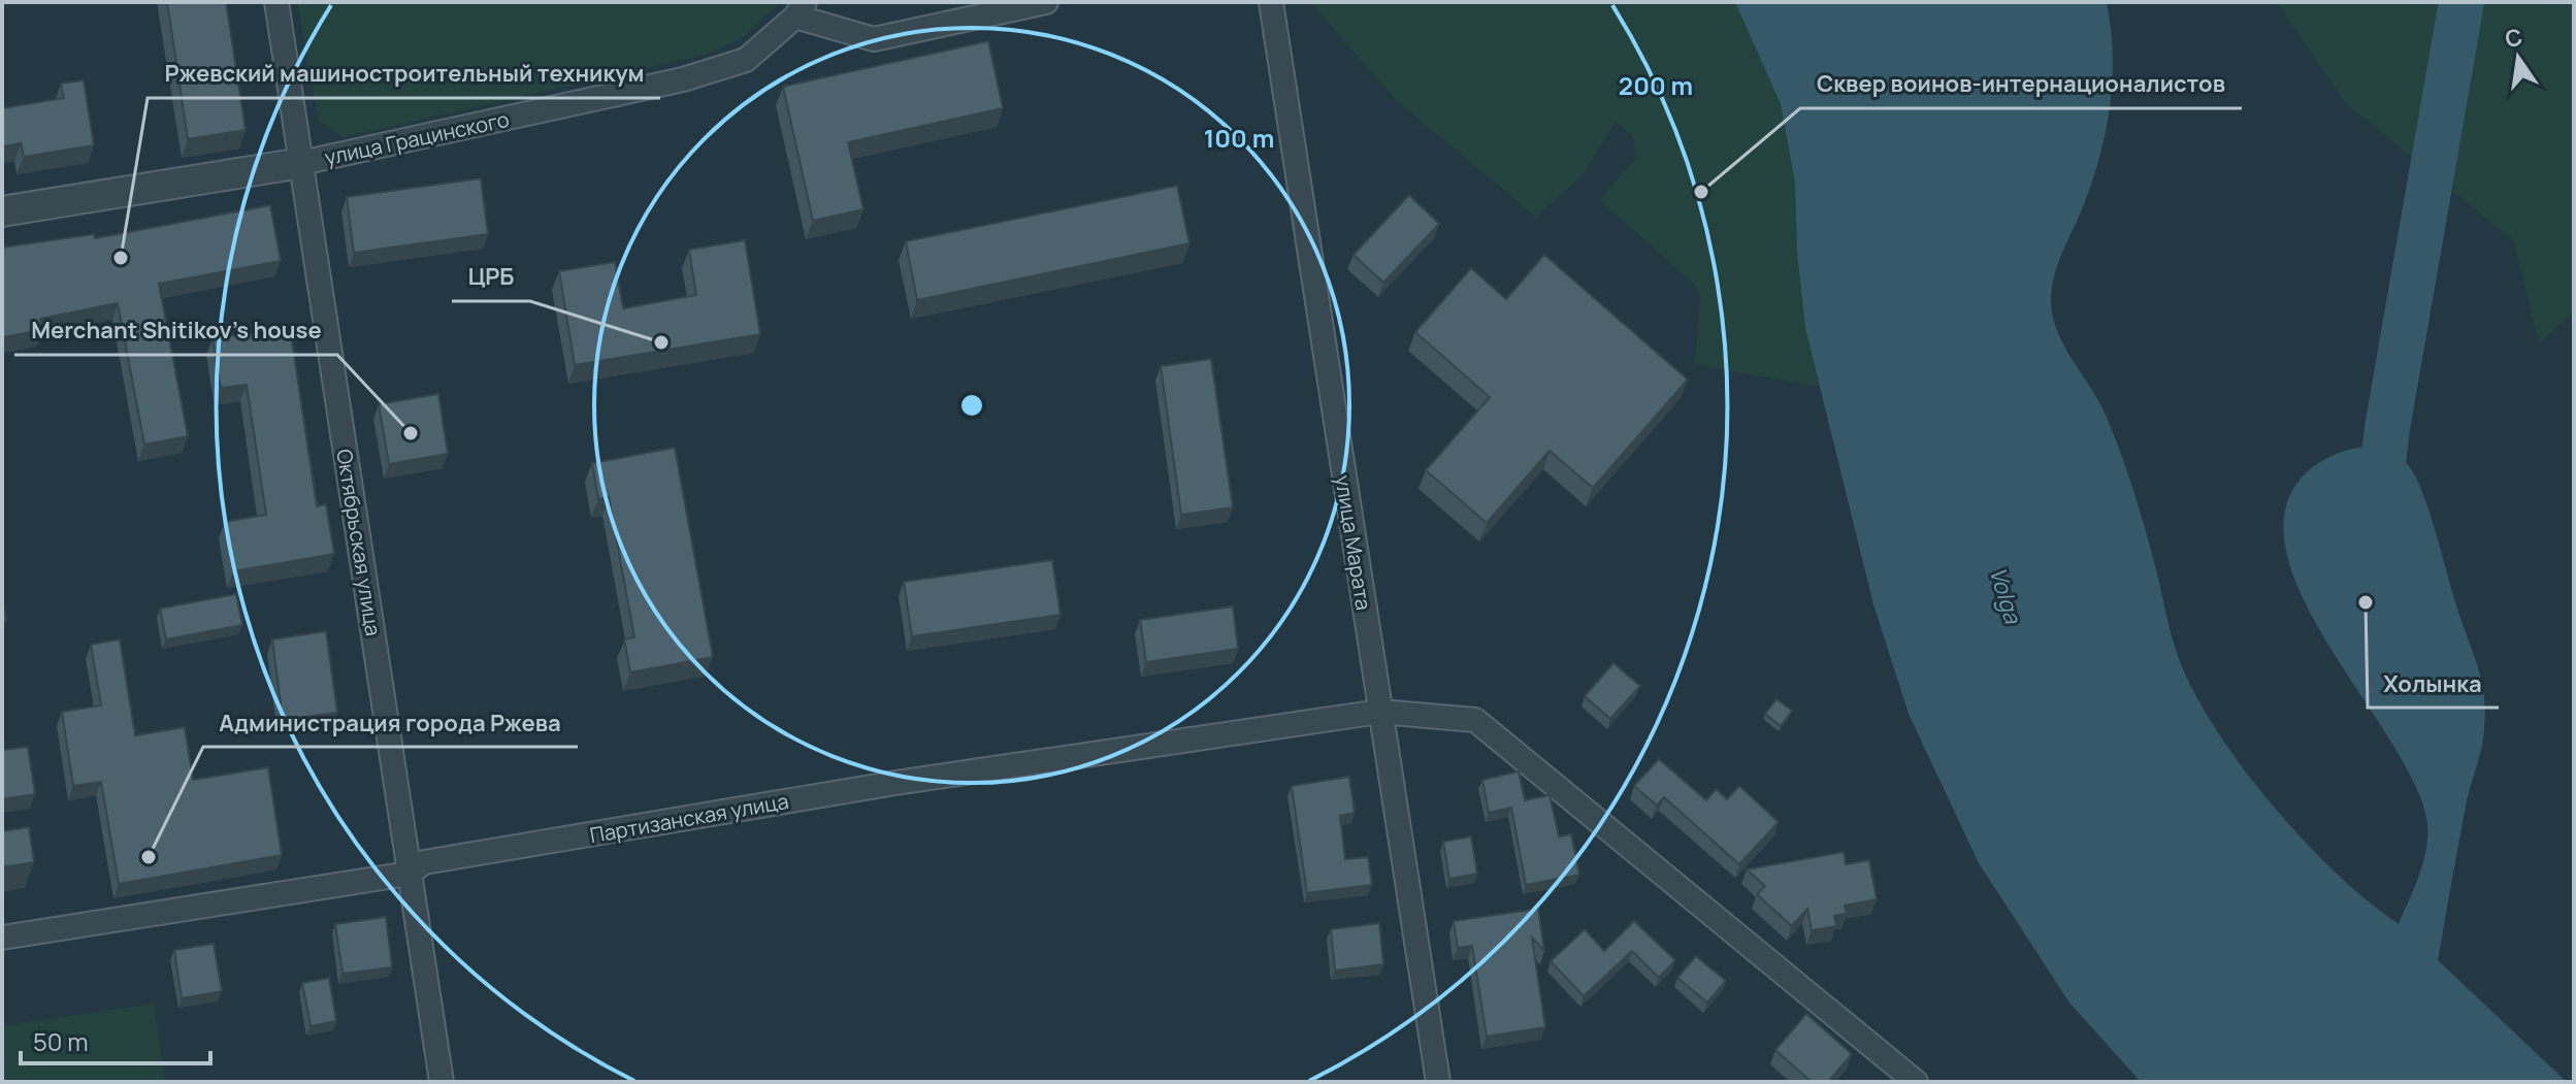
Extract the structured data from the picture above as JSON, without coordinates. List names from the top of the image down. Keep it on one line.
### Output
{"streets":{"street":["улица Грацинского","Октябрьская улица","улица Марата","Партизанская улица"]},"crossings":[["улица Грацинского","Октябрьская улица"],["Октябрьская улица","Партизанская улица"],["улица Марата","Партизанская улица"]],"water":["Volga"],"places":["Сквер воинов-интернационалистов","Ржевский машиностроительный техникум","ЦРБ","Merchant Shitikov's house","Холынка","Администрация города Ржева"],"scale_bar":"50 m","north":"top","rings":["200 m","100 m"]}
